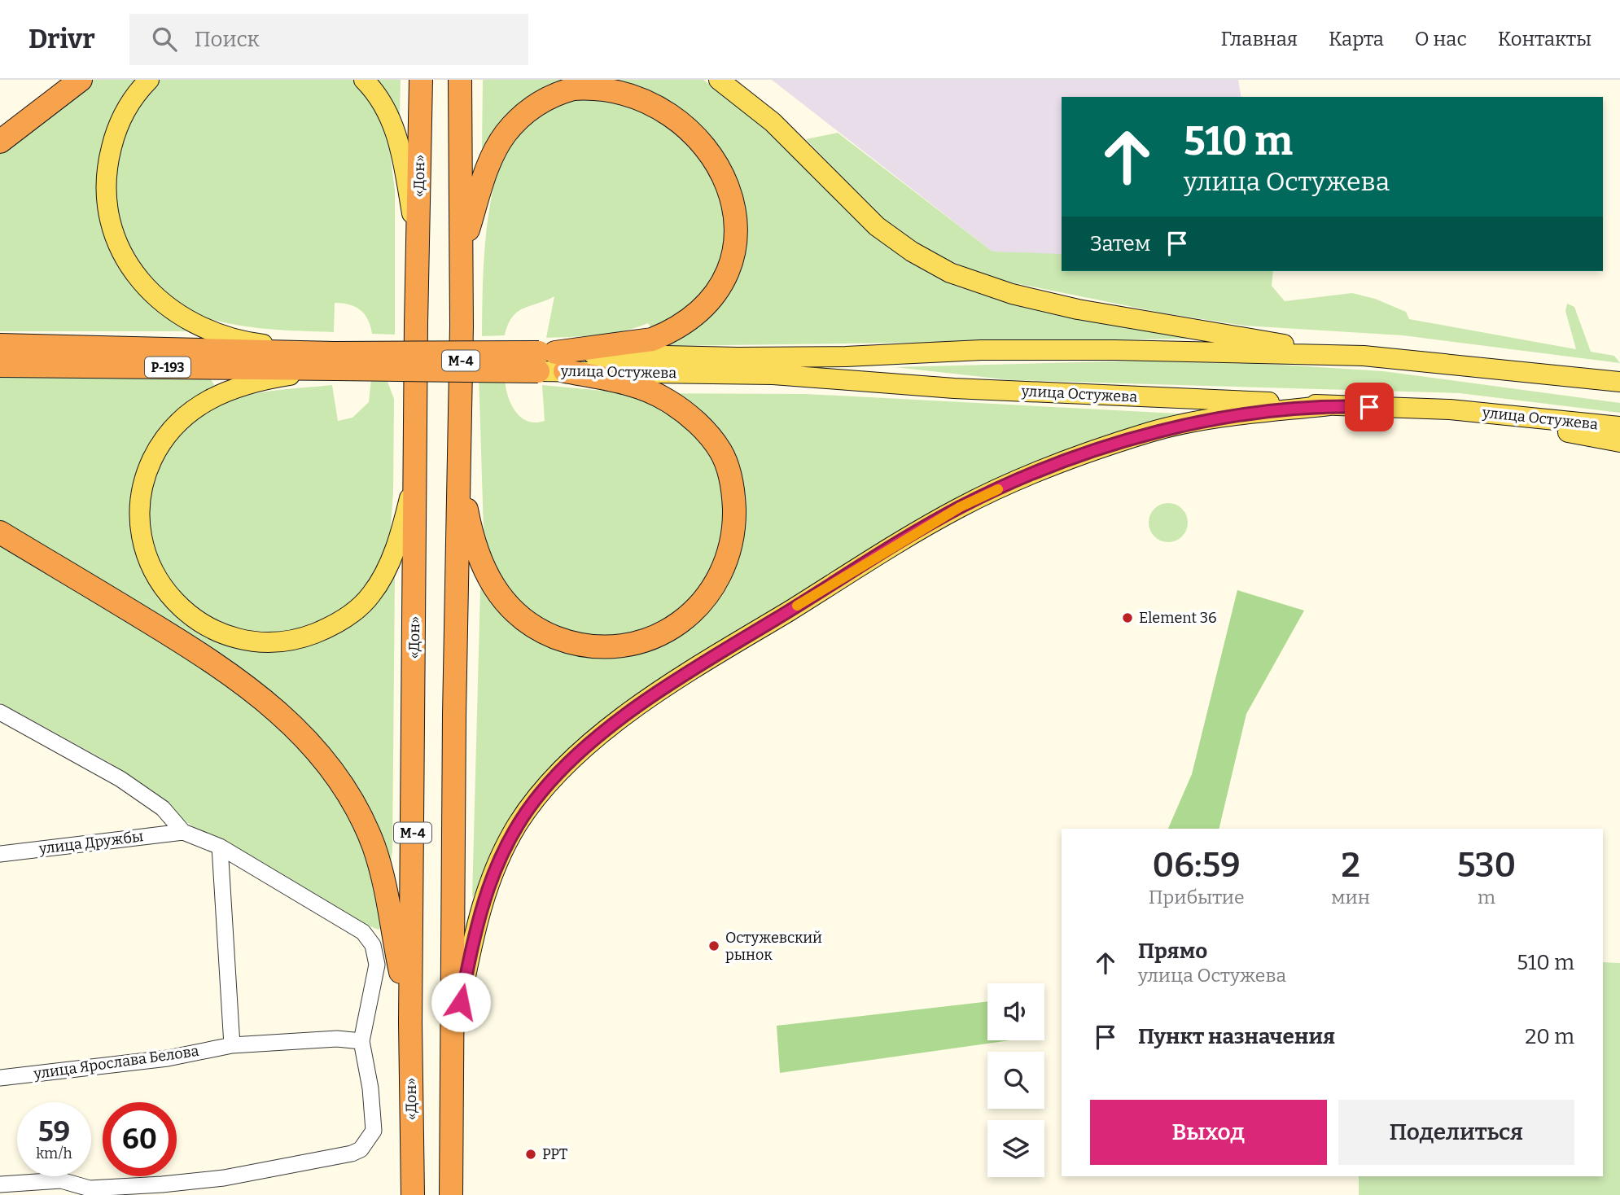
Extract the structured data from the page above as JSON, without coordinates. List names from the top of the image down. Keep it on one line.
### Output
{"streets":{"highway":["«Дон»","М-4","Р-193"],"main road":["улица Остужева"],"street":["улица Дружбы","улица Ярослава Белова"]},"crossings":[["Р-193","улица Остужева"]],"places":["Element 36","Остужевский рынок","РРТ"],"page":{"header":"Drivr","search":"Поиск","nav":["Главная","Карта","О нас","Контакты"],"turn":["510 m","улица Остужева"],"then":"Затем","eta":["06:59","Прибытие","2","мин","530","m"],"list":[{"name":"Прямо","note":"улица Остужева","value":"510 m"},{"name":"Пункт назначения","value":"20 m"}],"buttons":["Выход","Поделиться"],"speed":"59 km/h","limit":"60"}}
